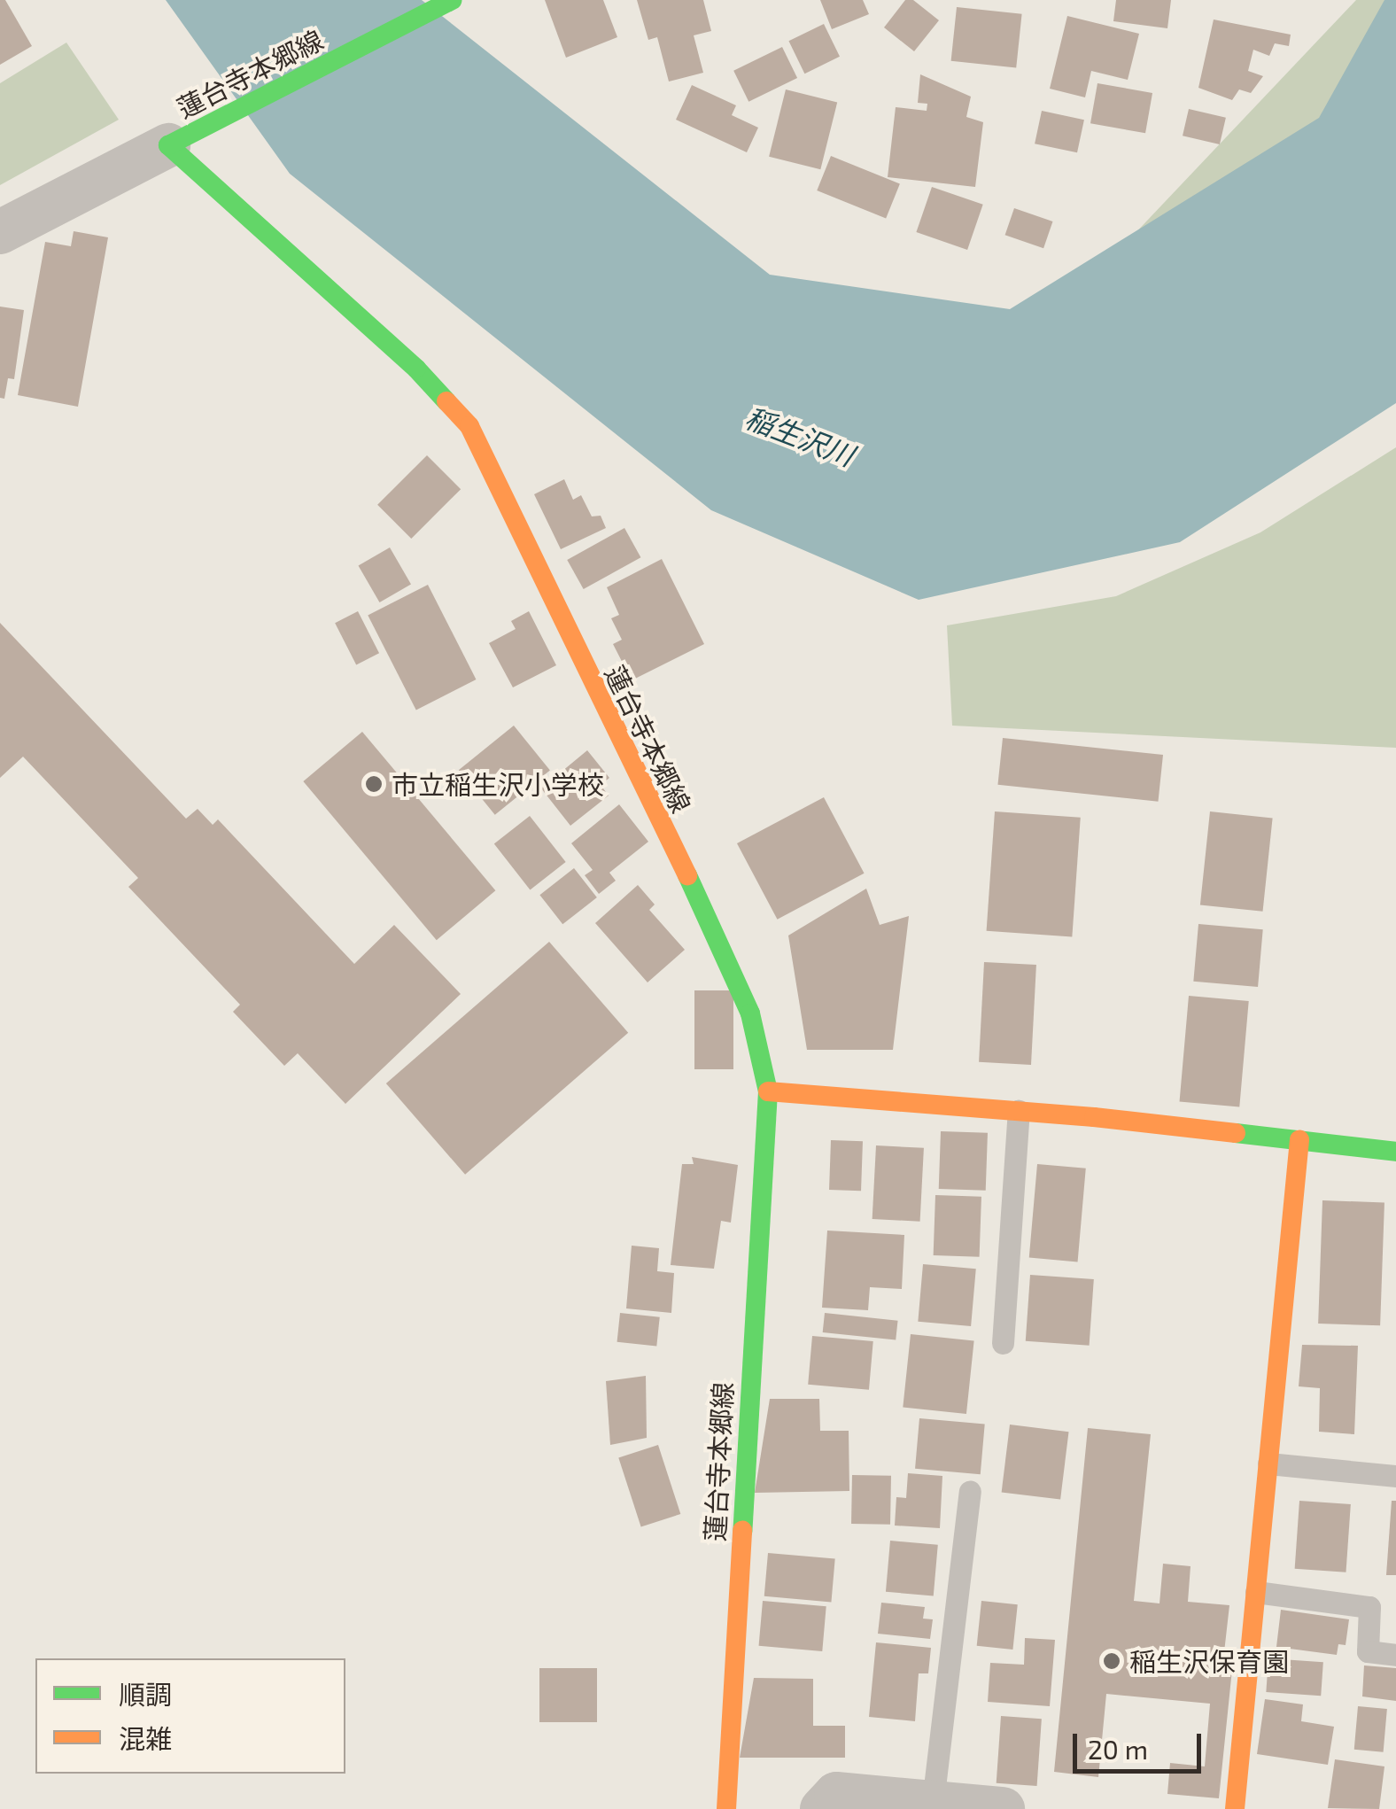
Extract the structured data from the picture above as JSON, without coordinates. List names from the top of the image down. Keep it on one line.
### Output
{"streets":{"main road":["蓮台寺本郷線"]},"water":["稲生沢川"],"places":["市立稲生沢小学校","稲生沢保育園"],"legend":["順調","混雑"],"scale_bar":"20 m"}
